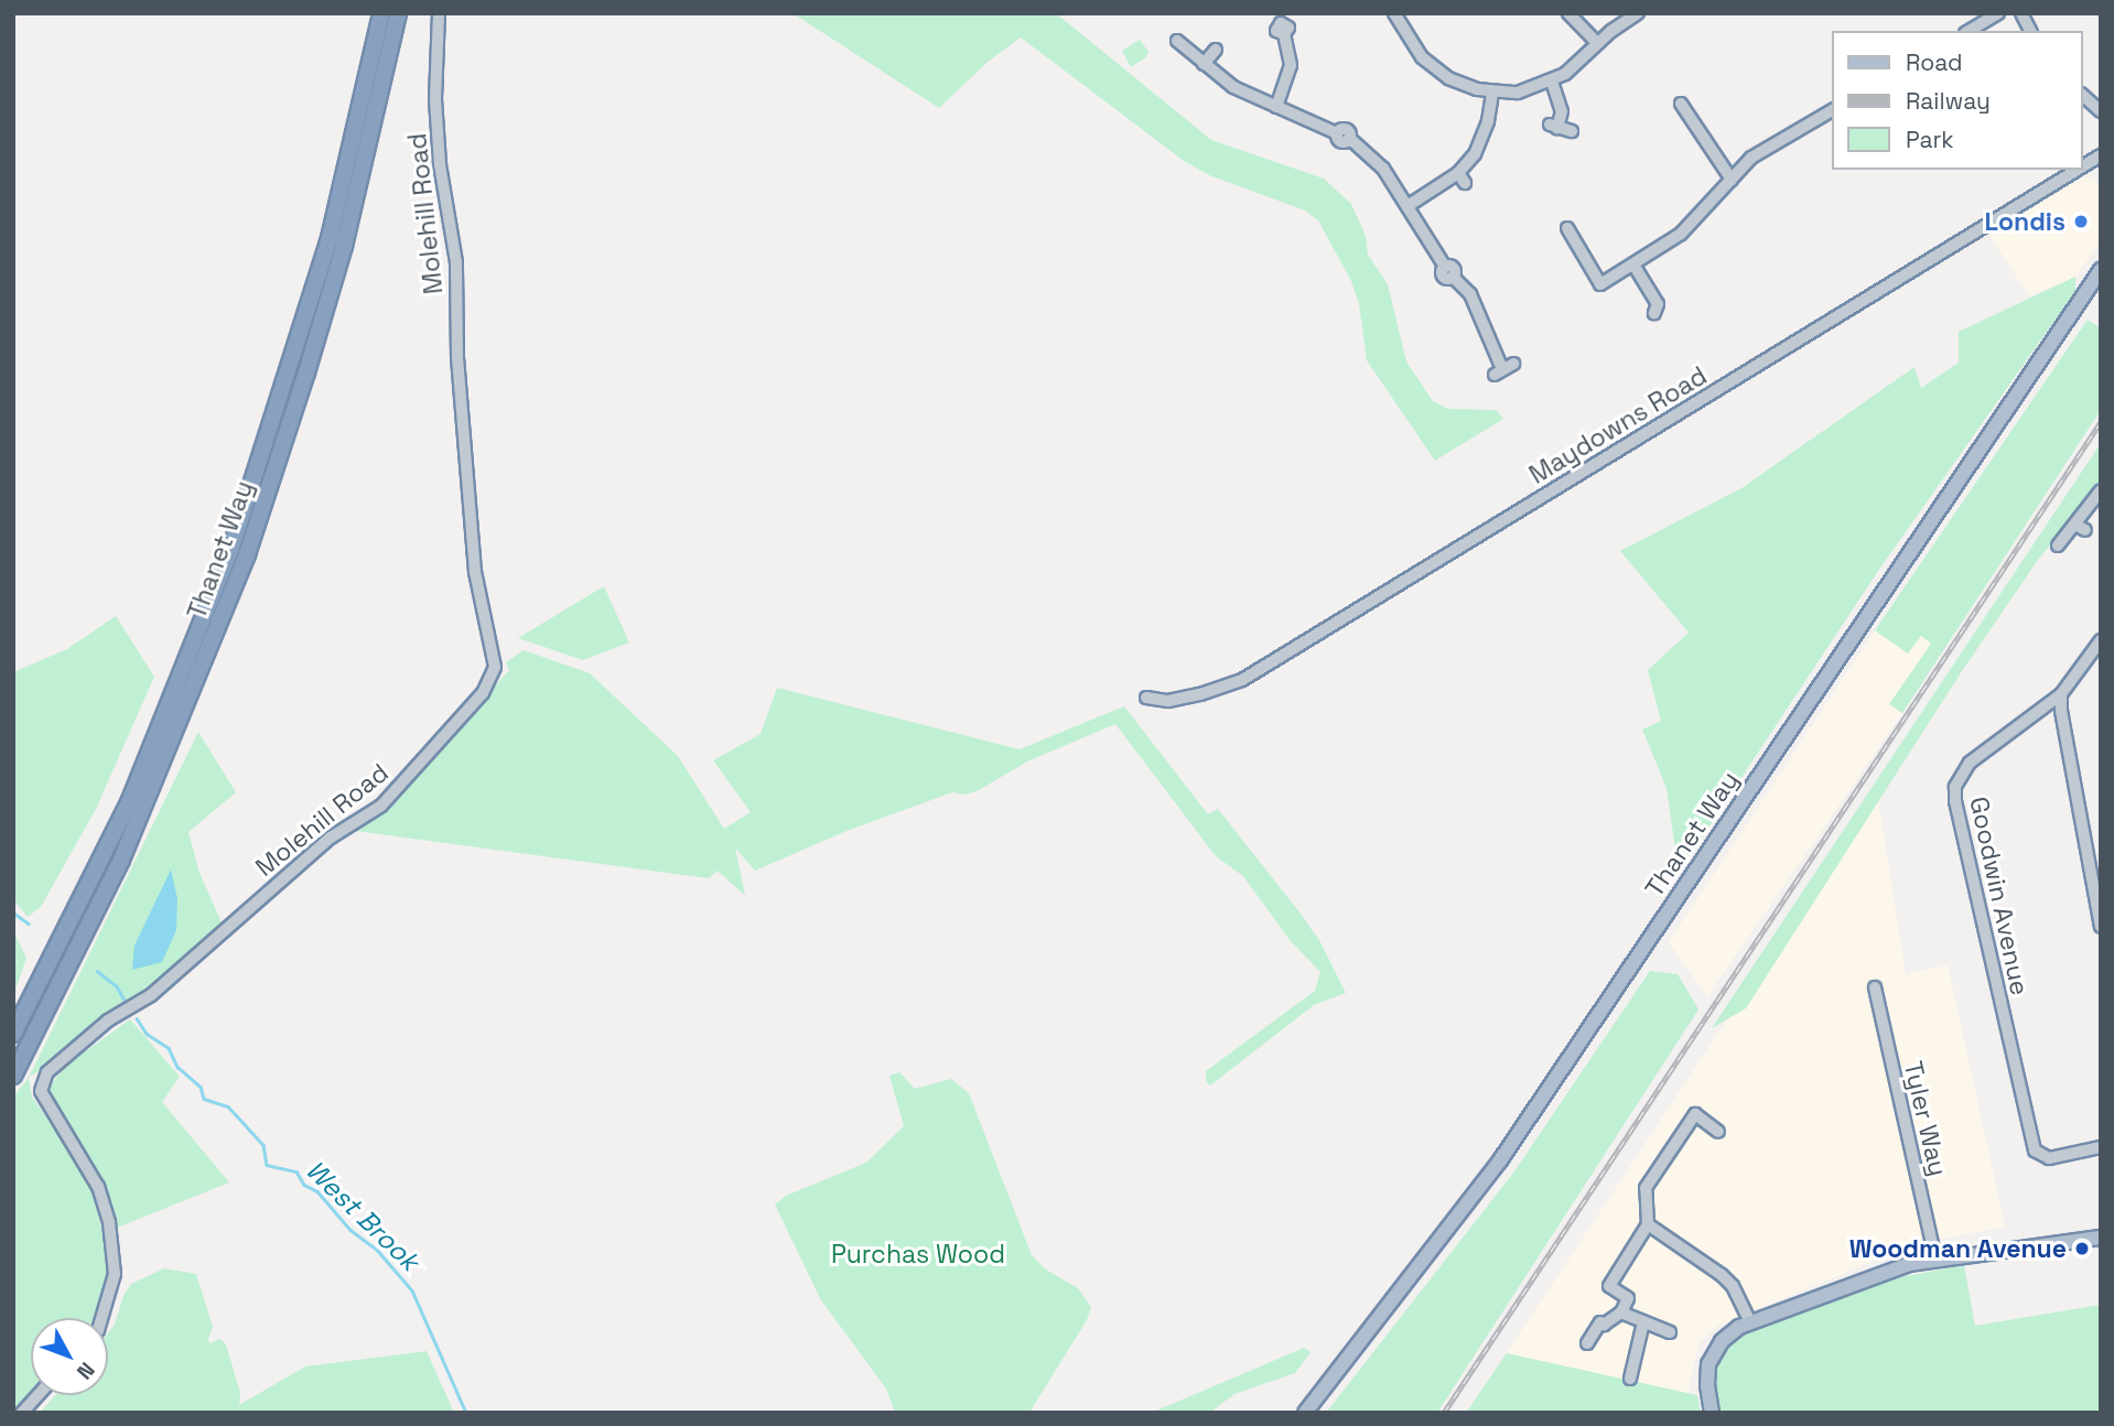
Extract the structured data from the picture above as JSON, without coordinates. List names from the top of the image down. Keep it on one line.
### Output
{"streets":{"highway":["Thanet Way"],"street":["Molehill Road","Maydowns Road","Goodwin Avenue","Tyler Way"]},"water":["West Brook"],"parks":["Purchas Wood"],"places":["Londis","Woodman Avenue"],"legend":["Road","Railway","Park"],"north":"bottom right"}
